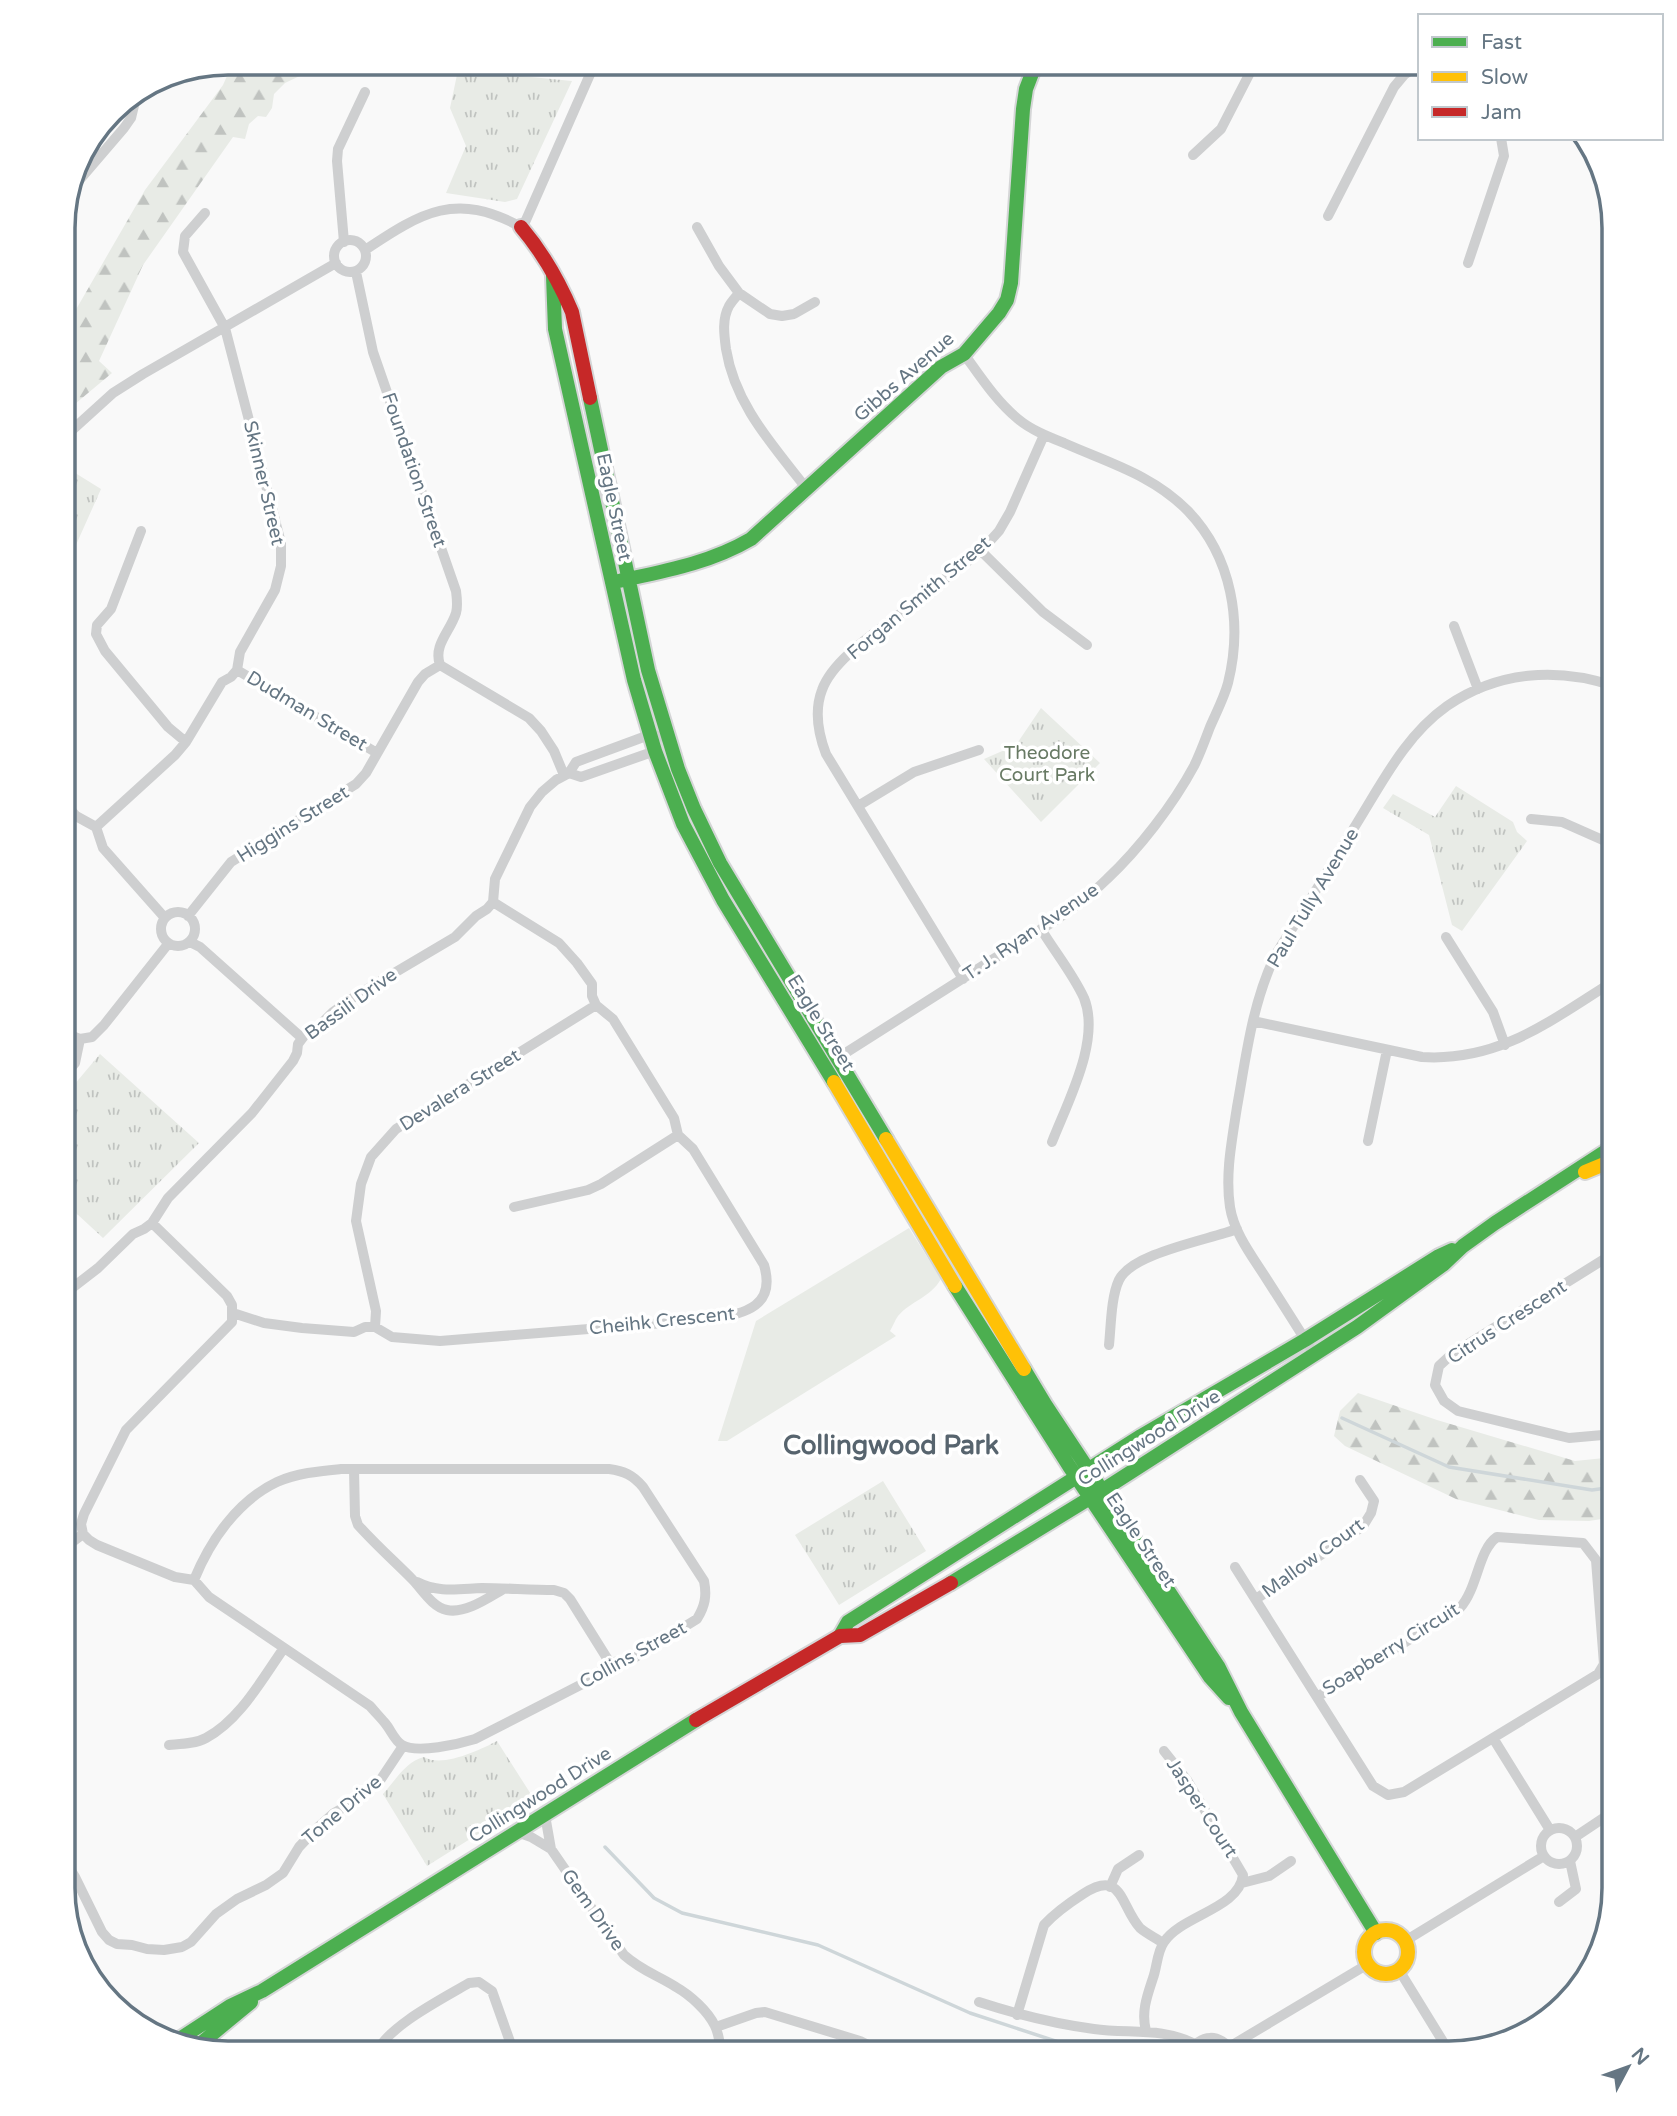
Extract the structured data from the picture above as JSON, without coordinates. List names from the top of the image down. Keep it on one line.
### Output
{"streets":{"street":["Gibbs Avenue","Foundation Street","Skinner Street","Eagle Street","Forgan Smith Street","Dudman Street","Higgins Street","Paul Tully Avenue","T. J. Ryan Avenue","Bassili Drive","Devalera Street","Cheihk Crescent","Citrus Crescent","Collingwood Drive","Mallow Court","Soapberry Circuit","Collins Street","Jasper Court","Tone Drive","Gem Drive"]},"crossings":[["Gibbs Avenue","Eagle Street"],["Gibbs Avenue","T. J. Ryan Avenue"],["Foundation Street","Eagle Street"],["Foundation Street","Higgins Street"],["Skinner Street","Dudman Street"],["Eagle Street","T. J. Ryan Avenue"],["Eagle Street","Collingwood Drive"],["Forgan Smith Street","T. J. Ryan Avenue"],["Dudman Street","Higgins Street"],["Paul Tully Avenue","Collingwood Drive"],["Bassili Drive","Cheihk Crescent"],["Devalera Street","Cheihk Crescent"],["Collingwood Drive","Gem Drive"],["Collins Street","Tone Drive"]],"districts":["Collingwood Park"],"parks":["Theodore Court Park"],"legend":["Fast","Slow","Jam"],"north":"top right"}
